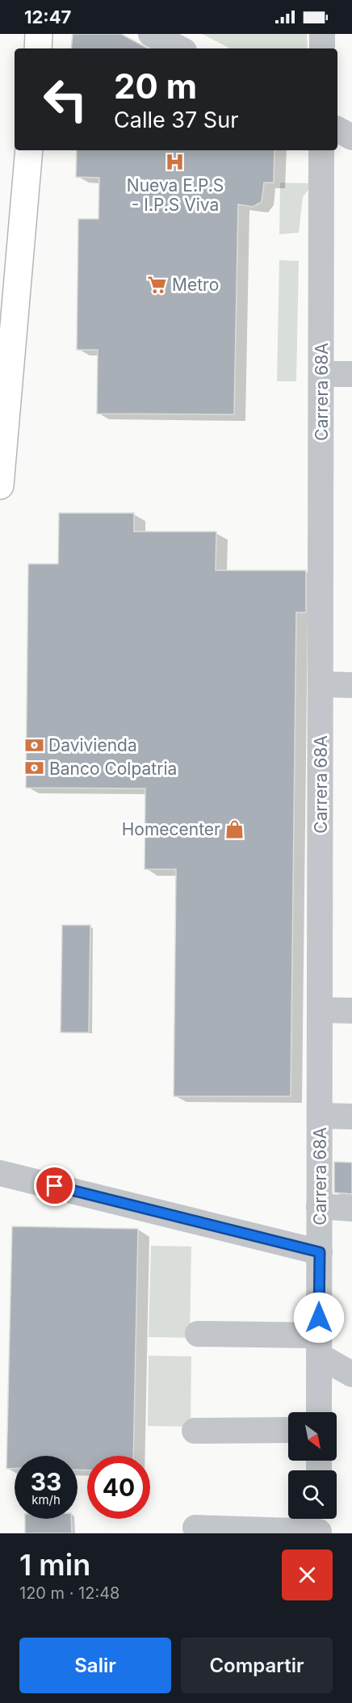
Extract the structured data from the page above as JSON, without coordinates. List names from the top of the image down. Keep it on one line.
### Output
{"streets":{"street":["Carrera 68A"]},"places":{"hospital":["Nueva E.P.S - I.P.S Viva"],"supermarket":["Metro"],"bank":["Davivienda","Banco Colpatria"],"shop":["Homecenter"]},"north":"bottom right","page":{"status":"12:47","turn":["20 m","Calle 37 Sur"],"speed":"33 km/h","limit":"40","heading":["1 min","120 m · 12:48"],"buttons":["Salir","Compartir"]}}
